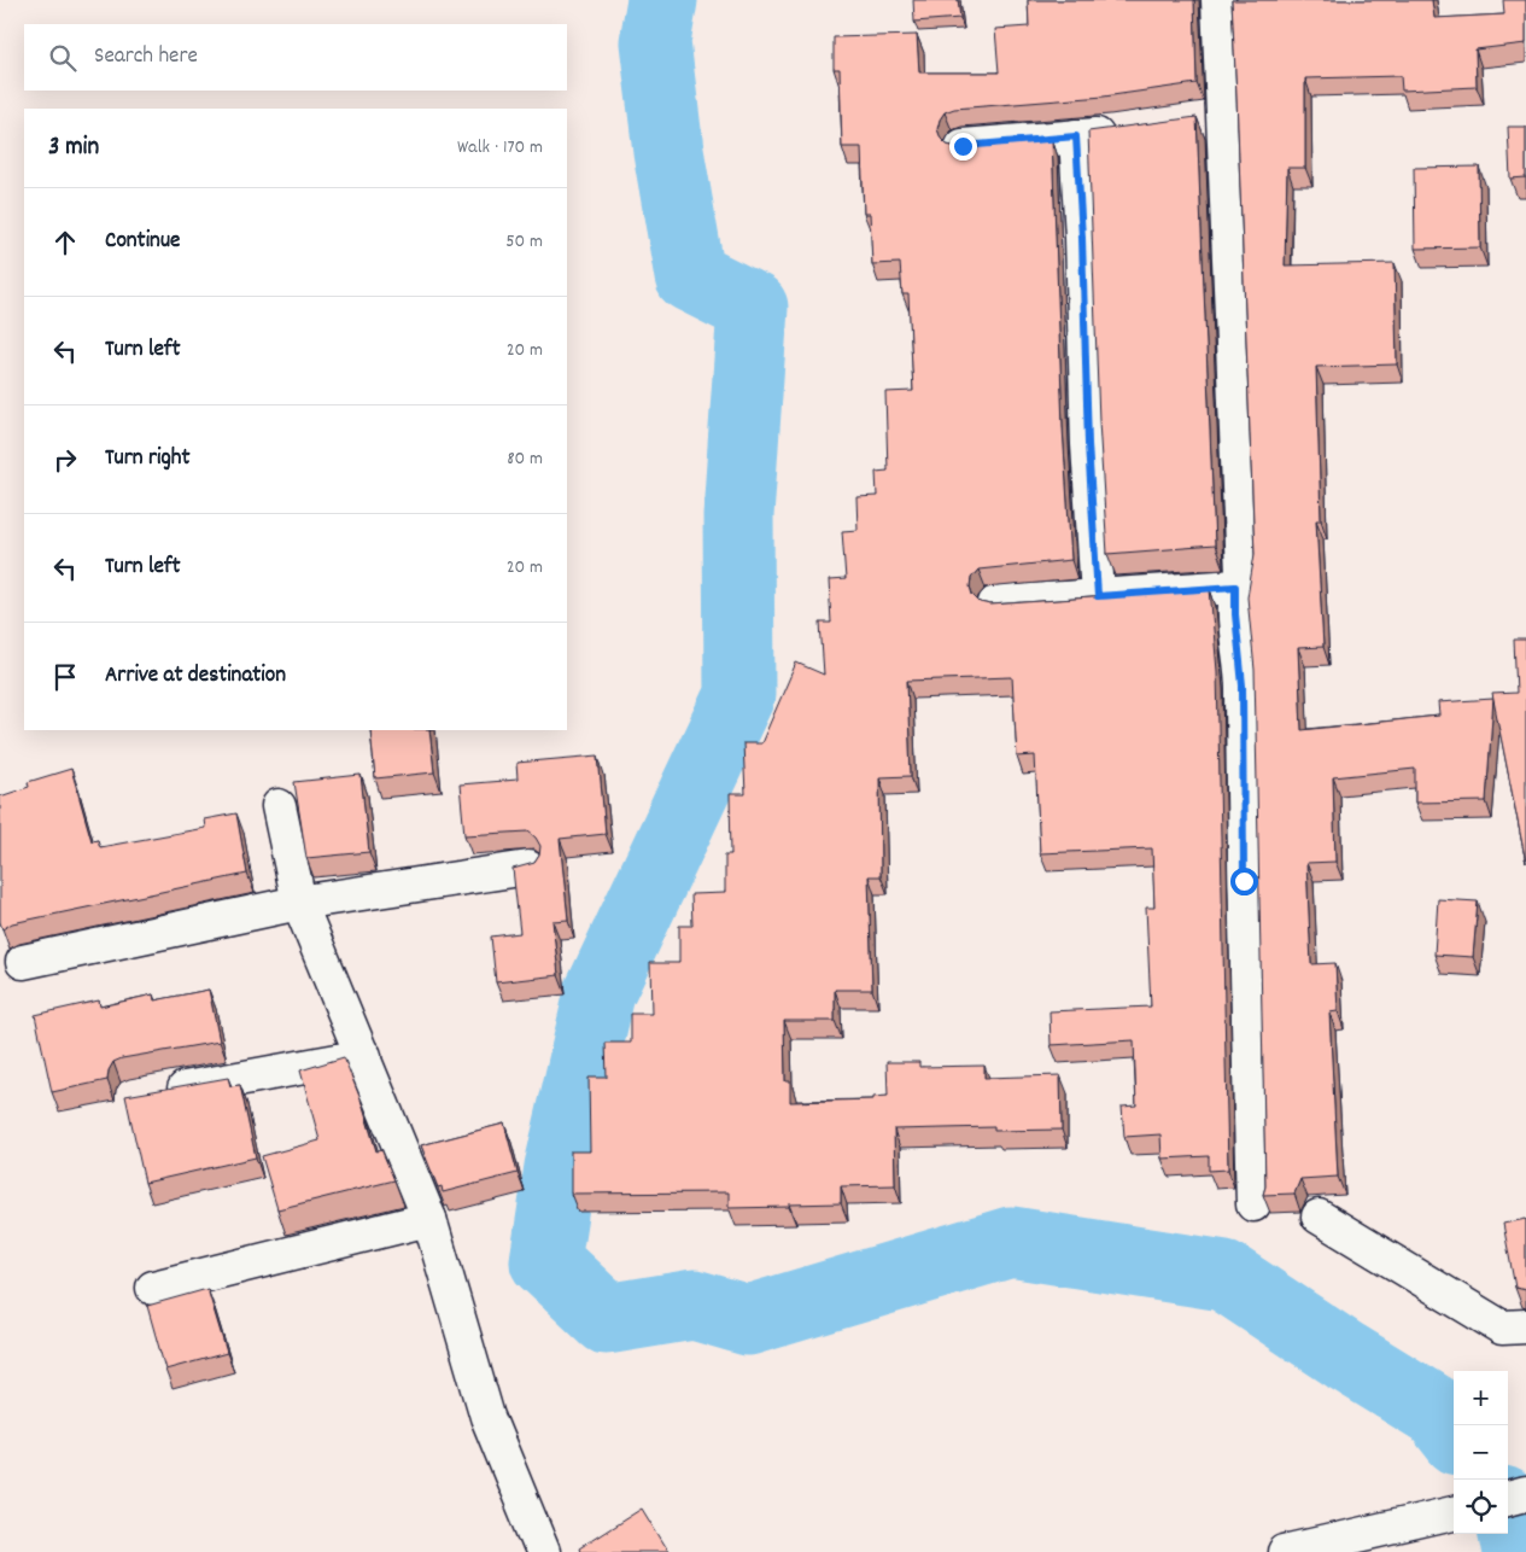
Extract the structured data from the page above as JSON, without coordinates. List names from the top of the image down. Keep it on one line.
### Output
{"page":{"search":"Search here","heading":["3 min","Walk · 170 m"],"list":[["Continue","50 m"],["Turn left","20 m"],["Turn right","80 m"],["Turn left","20 m"],"Arrive at destination"],"map_buttons":["+","−"]}}
